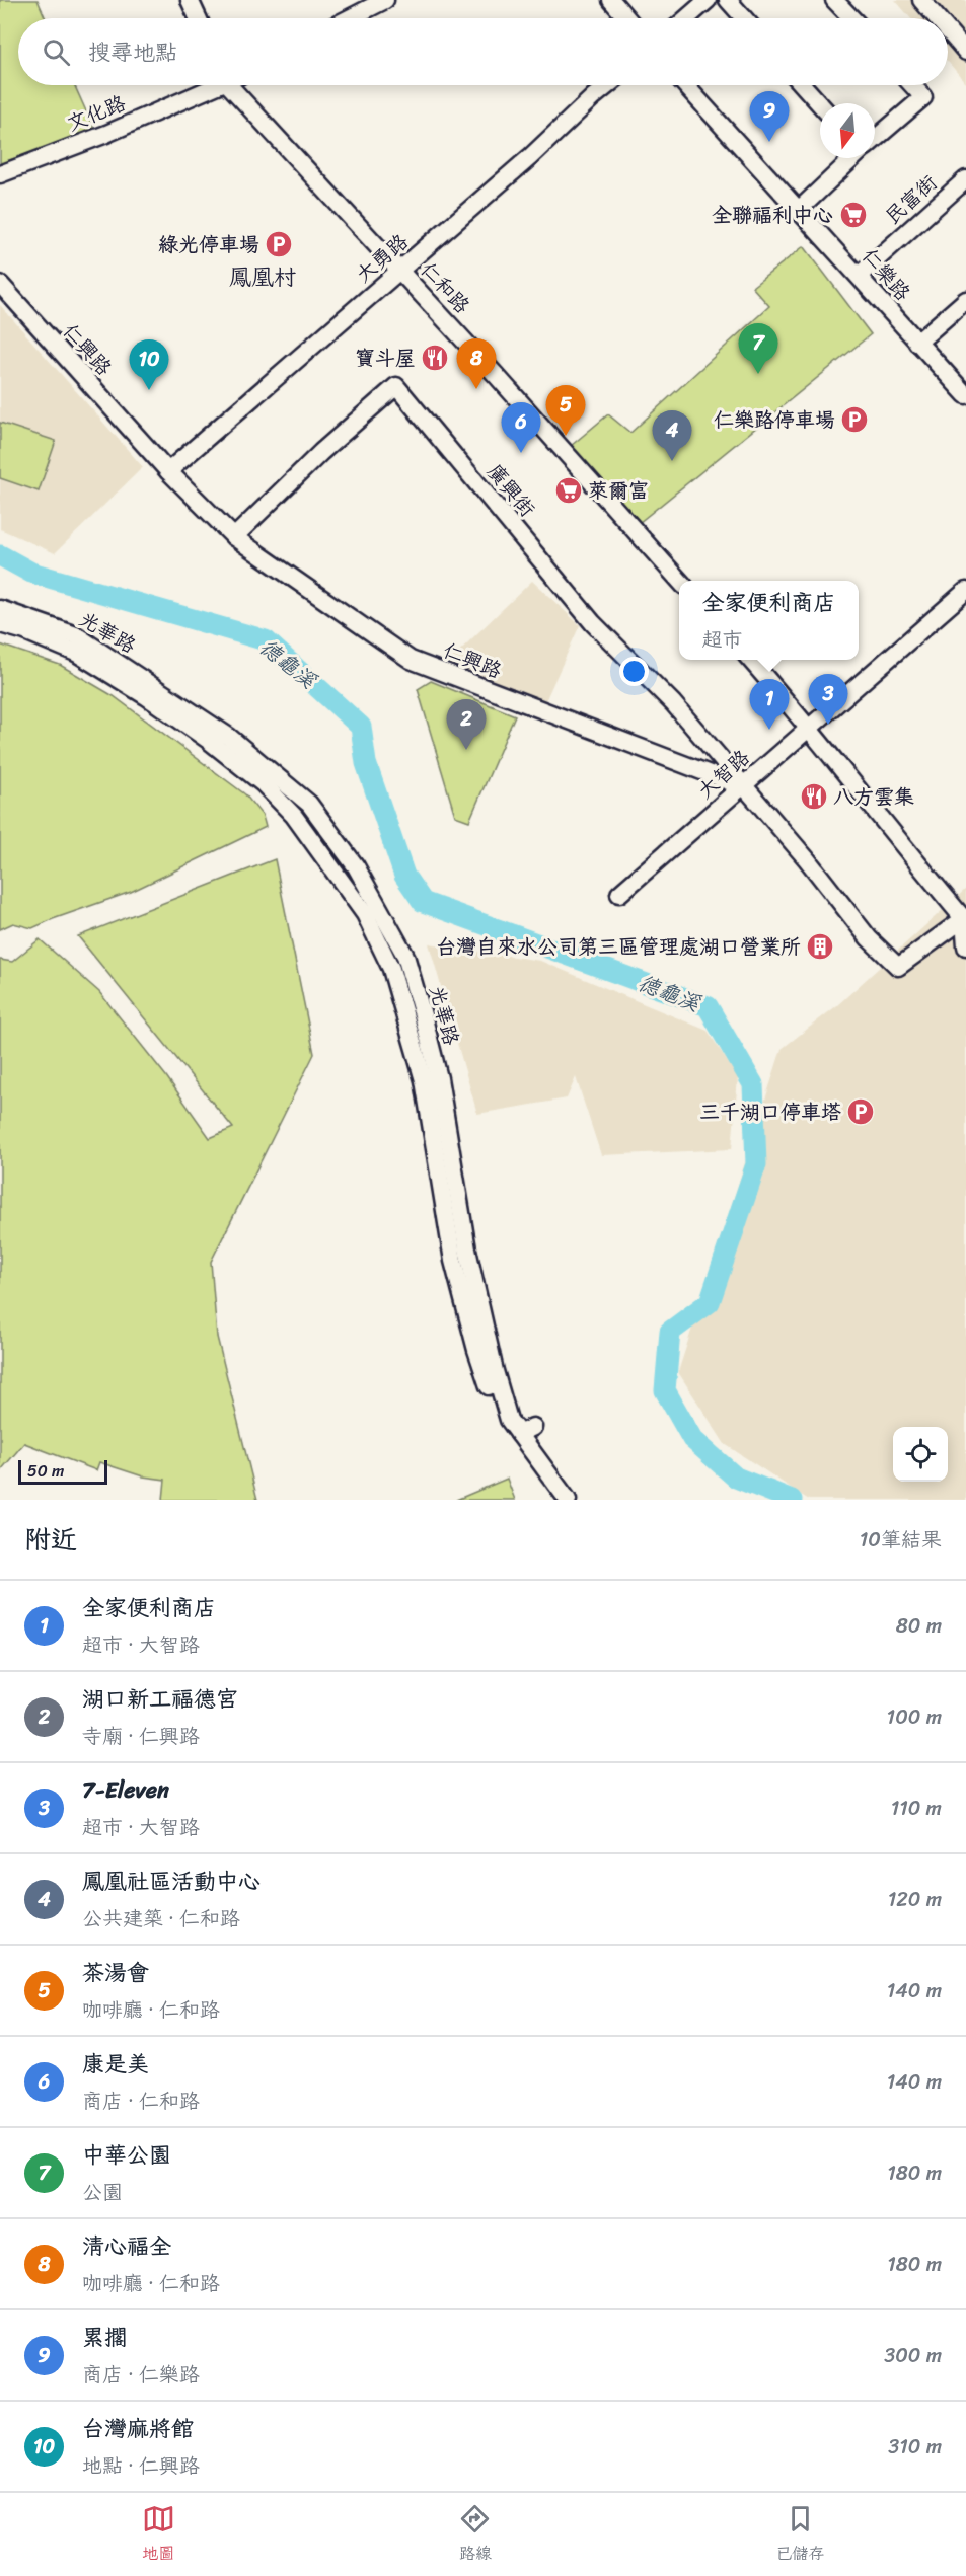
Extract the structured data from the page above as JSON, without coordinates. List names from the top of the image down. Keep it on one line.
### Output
{"streets":{"street":["文化路","民富街","大勇路","仁樂路","仁和路","仁興路","廣興街","光華路","大智路"]},"crossings":[["民富街","仁樂路"],["大勇路","仁和路"],["大勇路","仁興路"],["仁興路","廣興街"],["仁興路","大智路"],["廣興街","大智路"]],"districts":["鳳凰村"],"water":["德龜溪"],"places":{"supermarket":["全聯福利中心","萊爾富"],"parking":["綠光停車場","仁樂路停車場","三千湖口停車塔"],"restaurant":["寶斗屋","八方雲集"],"building":["台灣自來水公司第三區管理處湖口營業所"]},"scale_bar":"50 m","north":"bottom","page":{"search":"搜尋地點","pins":["9","7","8","10","5","6","4","3","1","2"],"popup":["全家便利商店","超市"],"scale":"50 m","heading":["附近","10筆結果"],"list":[{"mark":"1","name":"全家便利商店","note":"超市 · 大智路","value":"80 m"},{"mark":"2","name":"湖口新工福德宮","note":"寺廟 · 仁興路","value":"100 m"},{"mark":"3","name":"7-Eleven","note":"超市 · 大智路","value":"110 m"},{"mark":"4","name":"鳳凰社區活動中心","note":"公共建築 · 仁和路","value":"120 m"},{"mark":"5","name":"茶湯會","note":"咖啡廳 · 仁和路","value":"140 m"},{"mark":"6","name":"康是美","note":"商店 · 仁和路","value":"140 m"},{"mark":"7","name":"中華公園","note":"公園","value":"180 m"},{"mark":"8","name":"清心福全","note":"咖啡廳 · 仁和路","value":"180 m"},{"mark":"9","name":"累擱","note":"商店 · 仁樂路","value":"300 m"},{"mark":"10","name":"台灣麻將館","note":"地點 · 仁興路","value":"310 m"}],"nav":["地圖","路線","已儲存"]}}
